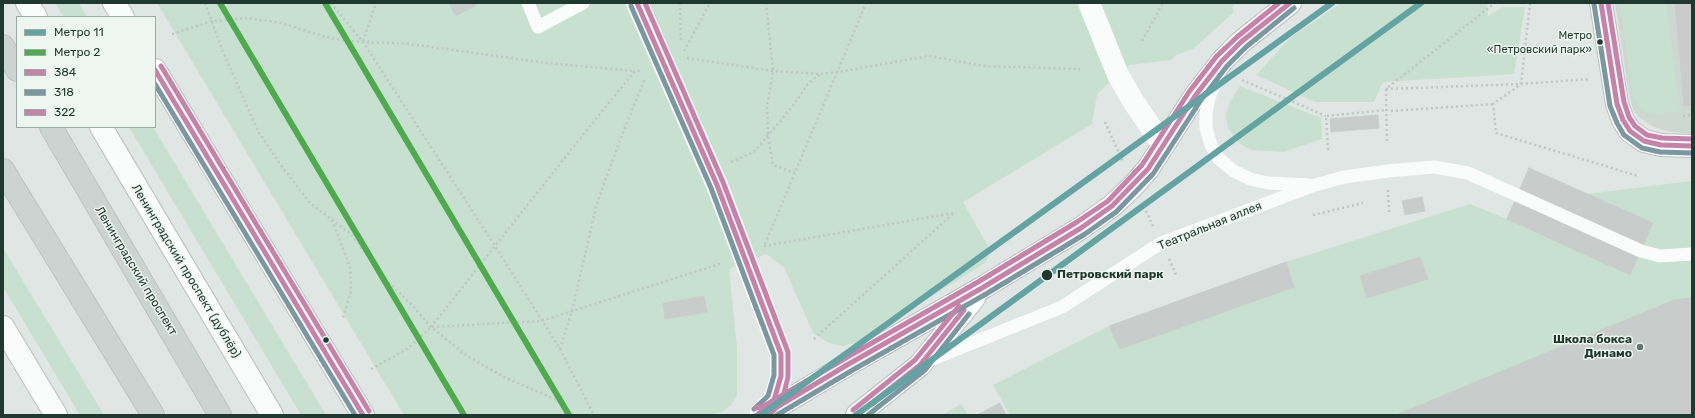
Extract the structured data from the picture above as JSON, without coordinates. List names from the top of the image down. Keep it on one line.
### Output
{"streets":{"main road":["Ленинградский проспект"],"street":["Ленинградский проспект (дублёр)"],"lane":["Театральная аллея"]},"places":["Метро «Петровский парк»","Петровский парк","Школа бокса Динамо"],"lines":["metro line 11","metro line 2","transit line 384","transit line 322","transit line 318"],"legend":["Метро 11","Метро 2","384","318","322"]}
